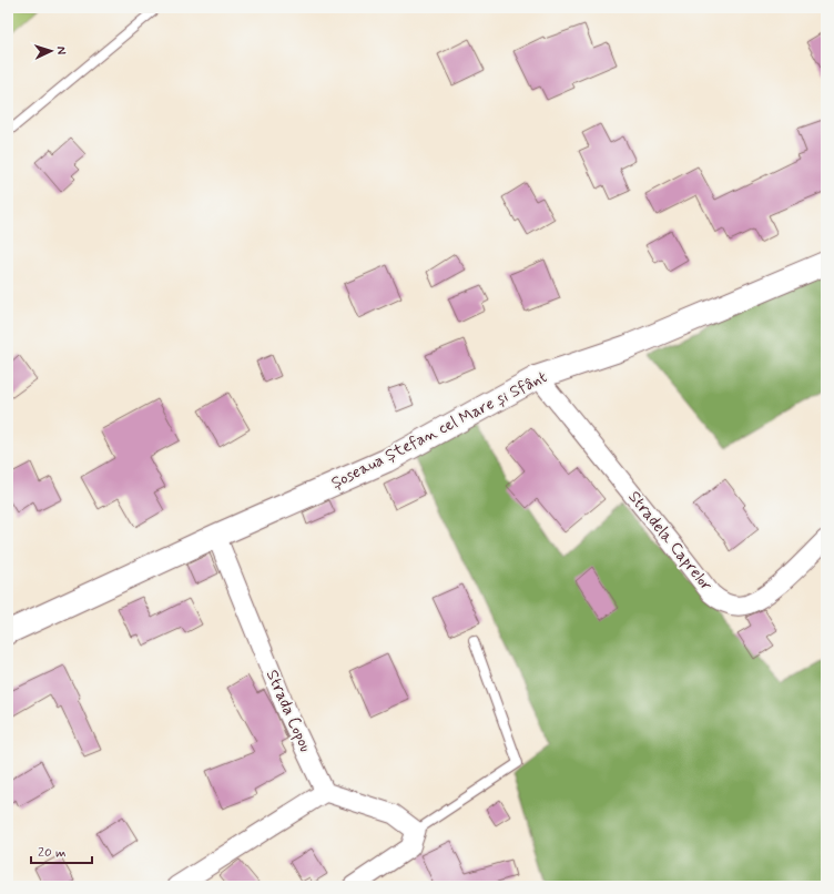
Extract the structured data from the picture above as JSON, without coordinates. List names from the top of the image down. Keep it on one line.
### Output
{"streets":{"street":["Șoseaua Ștefan cel Mare și Sfânt","Stradela Caprelor","Strada Copou"]},"crossings":[["Șoseaua Ștefan cel Mare și Sfânt","Stradela Caprelor"],["Șoseaua Ștefan cel Mare și Sfânt","Strada Copou"]],"scale_bar":"20 m","north":"right"}
